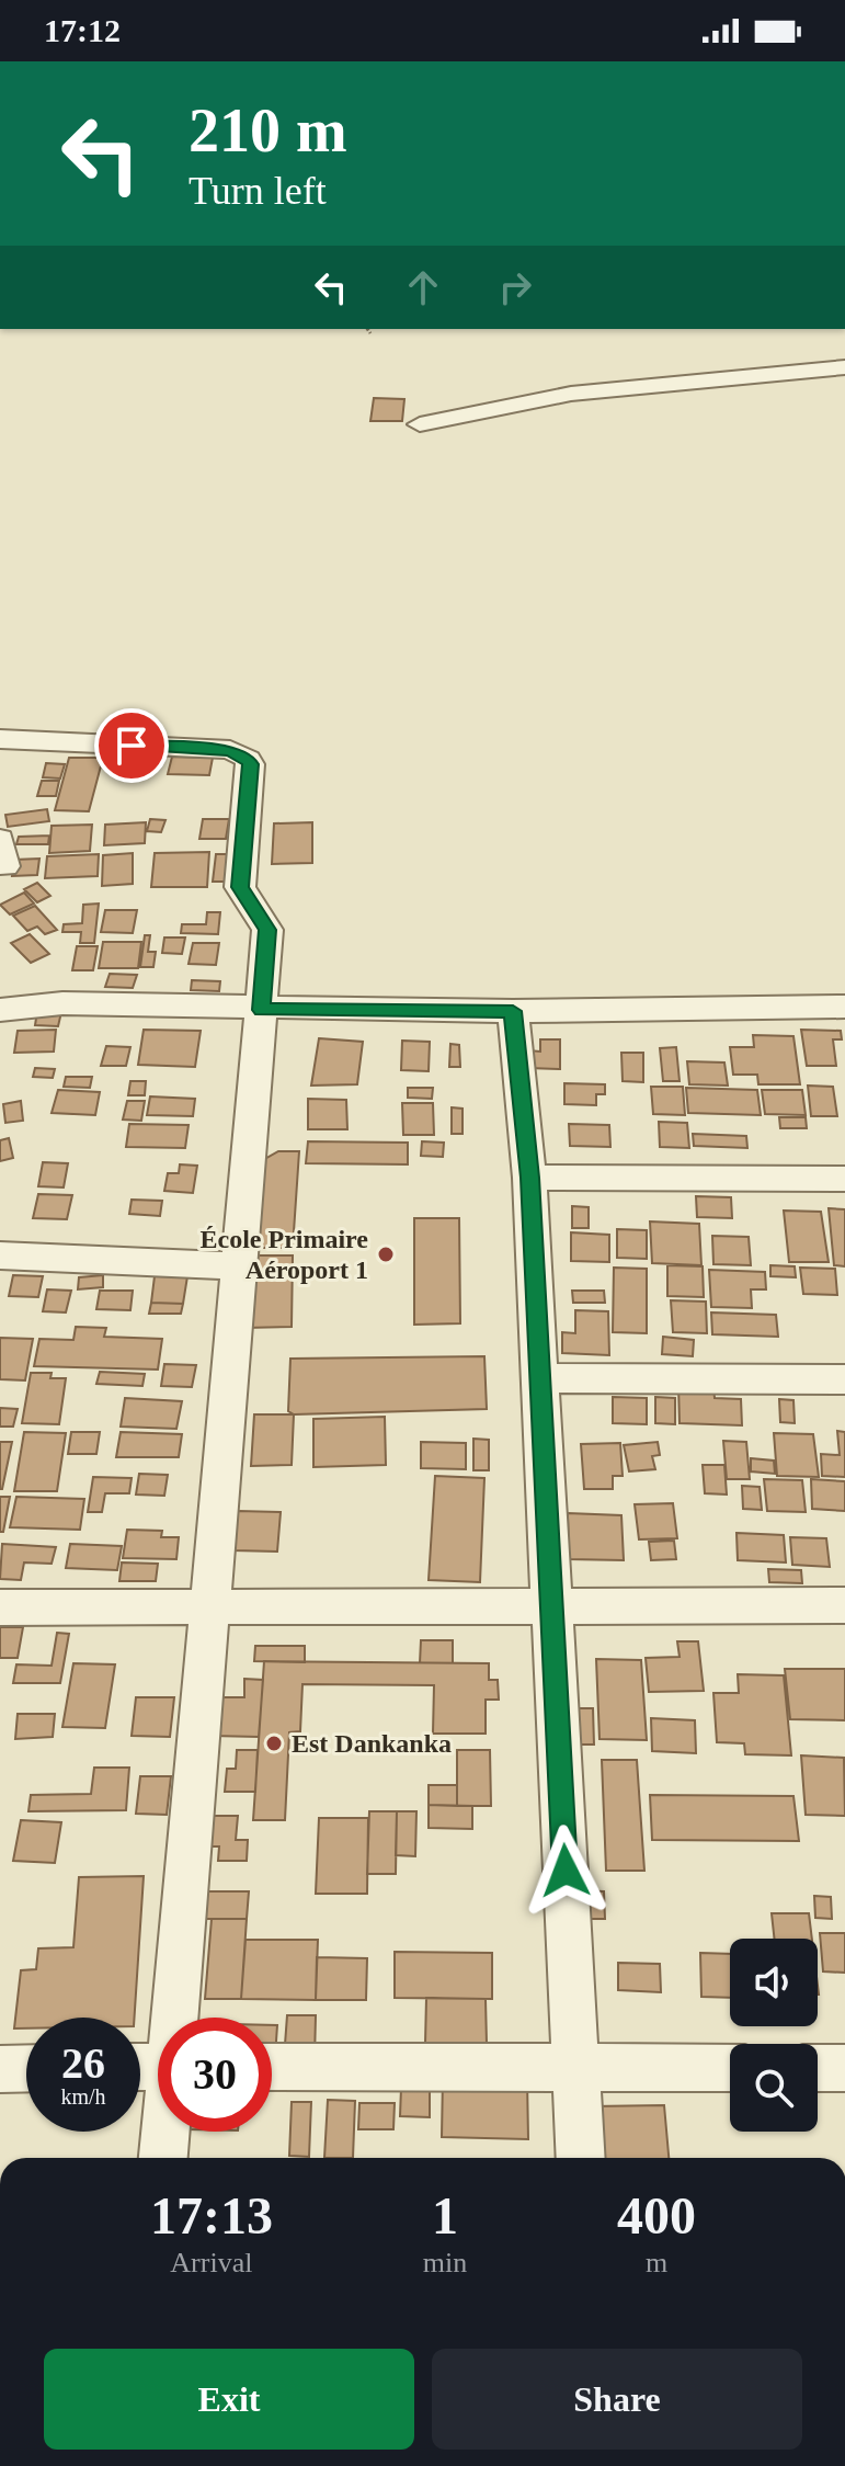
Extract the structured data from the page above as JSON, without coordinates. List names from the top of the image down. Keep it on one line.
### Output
{"places":["École Primaire Aéroport 1","Est Dankanka"],"page":{"status":"17:12","turn":["210 m","Turn left"],"speed":"26 km/h","limit":"30","eta":["17:13","Arrival","1","min","400","m"],"buttons":["Exit","Share"]}}
